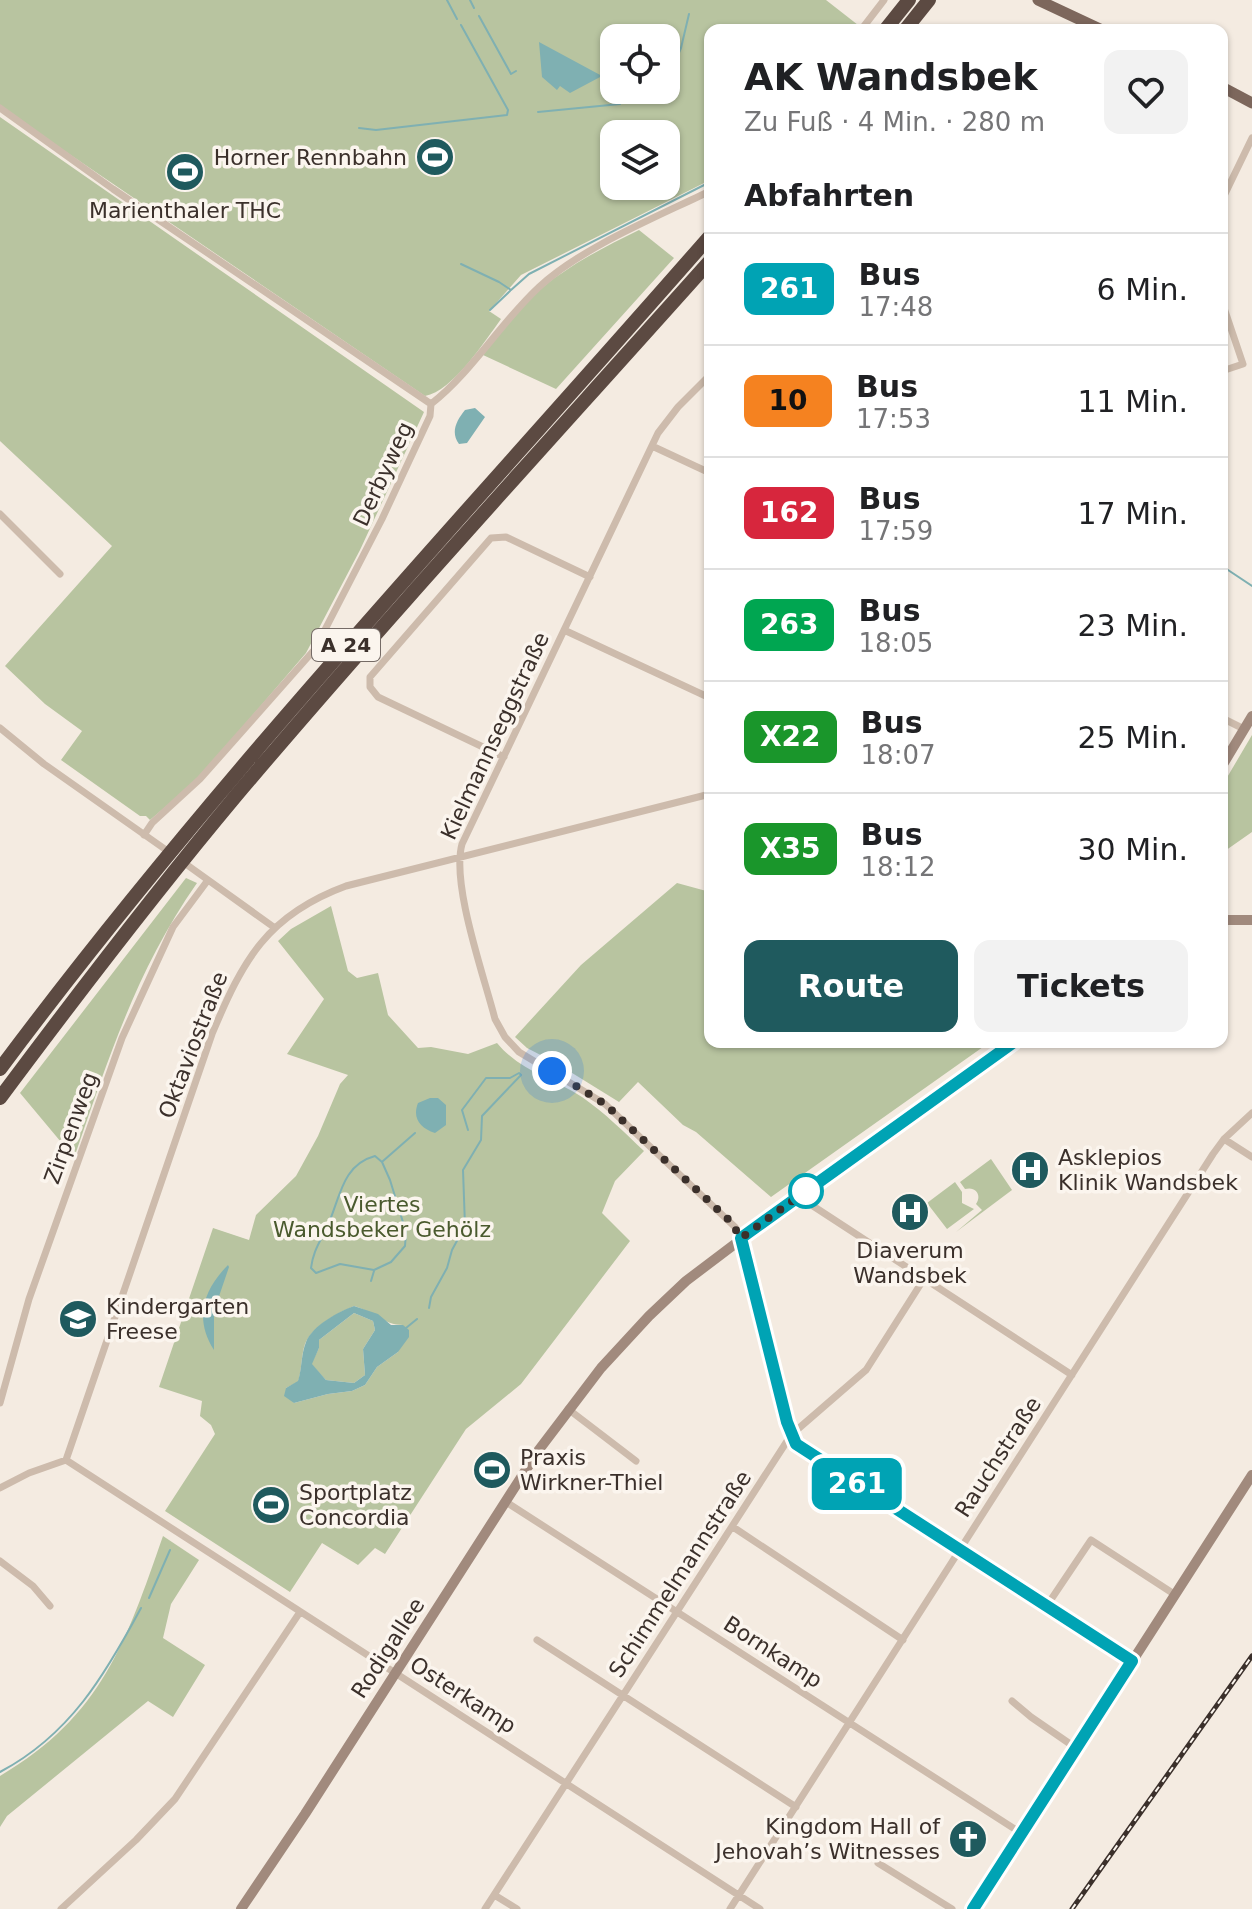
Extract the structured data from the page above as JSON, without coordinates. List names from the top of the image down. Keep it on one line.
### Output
{"streets":{"highway":["A 24"],"main road":["Rodigallee"],"street":["Derbyweg","Kielmannseggstraße","Oktaviostraße","Zirpenweg","Rauchstraße","Schimmelmannstraße","Bornkamp","Osterkamp"]},"crossings":[["Kielmannseggstraße","Oktaviostraße"],["Kielmannseggstraße","Schimmelmannstraße"],["Kielmannseggstraße","Rodigallee"],["Oktaviostraße","Osterkamp"],["Rauchstraße","Bornkamp"],["Rauchstraße","Osterkamp"],["Schimmelmannstraße","Bornkamp"],["Schimmelmannstraße","Osterkamp"],["Rodigallee","Bornkamp"],["Rodigallee","Osterkamp"]],"parks":["Viertes Wandsbeker Gehölz"],"places":{"sports":["Horner Rennbahn","Marienthaler THC","Praxis Wirkner-Thiel","Sportplatz Concordia"],"hospital":["Asklepios Klinik Wandsbek","Diaverum Wandsbek"],"school or university":["Kindergarten Freese"],"church":["Kingdom Hall of Jehovah’s Witnesses"]},"lines":["bus line 261"],"page":{"on_map":"261","heading":[["AK Wandsbek","Zu Fuß · 4 Min. · 280 m"],"Abfahrten"],"list":[{"mark":"261","name":"Bus","note":"17:48","value":"6 Min."},{"mark":"10","name":"Bus","note":"17:53","value":"11 Min."},{"mark":"162","name":"Bus","note":"17:59","value":"17 Min."},{"mark":"263","name":"Bus","note":"18:05","value":"23 Min."},{"mark":"X22","name":"Bus","note":"18:07","value":"25 Min."},{"mark":"X35","name":"Bus","note":"18:12","value":"30 Min."}],"buttons":["Route","Tickets"]}}
